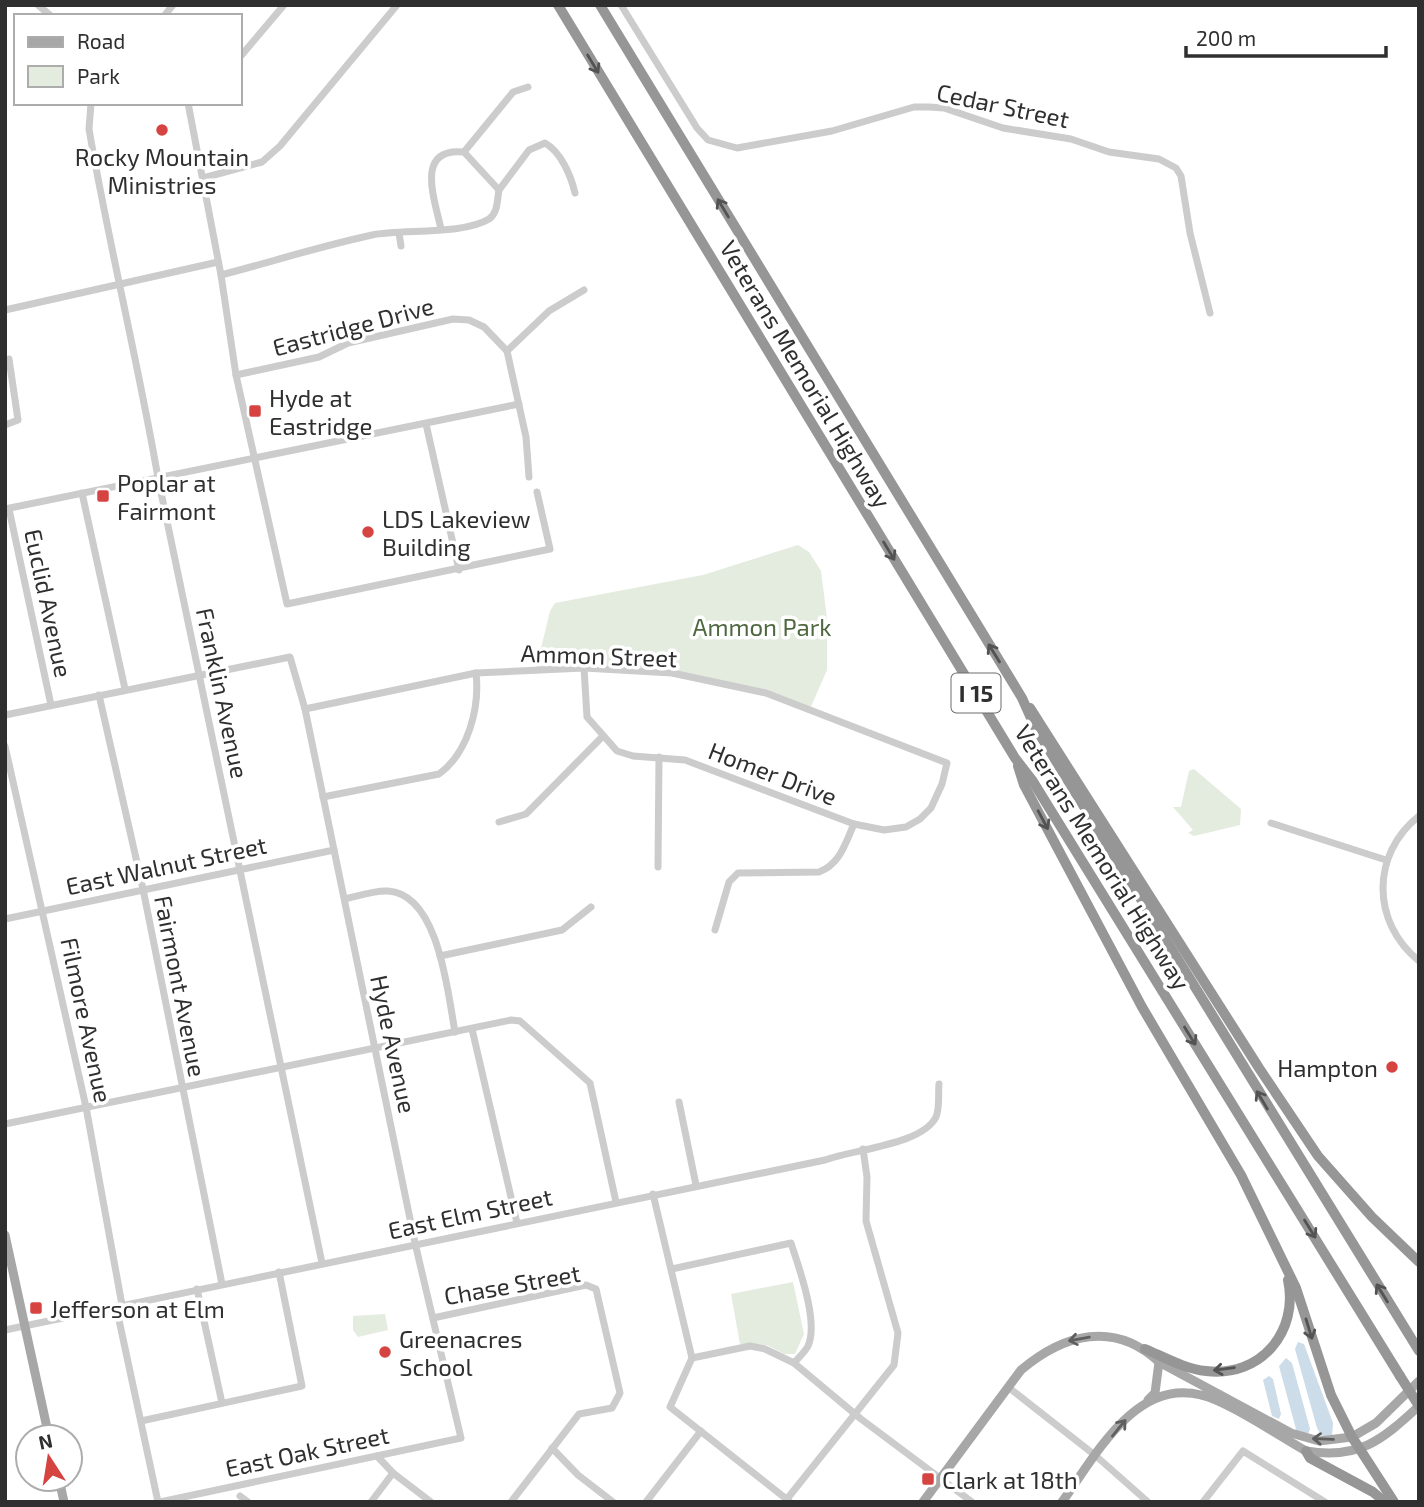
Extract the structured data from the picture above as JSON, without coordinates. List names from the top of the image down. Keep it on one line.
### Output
{"streets":{"highway":["Veterans Memorial Highway","I 15"],"street":["Cedar Street","Eastridge Drive","Euclid Avenue","Ammon Street","Franklin Avenue","Homer Drive","East Walnut Street","Fairmont Avenue","Filmore Avenue","Hyde Avenue","East Elm Street","Chase Street","East Oak Street"]},"crossings":[["Ammon Street","Homer Drive"],["Ammon Street","Hyde Avenue"],["Franklin Avenue","East Walnut Street"],["Franklin Avenue","Hyde Avenue"],["Franklin Avenue","East Elm Street"],["East Walnut Street","Fairmont Avenue"],["East Walnut Street","Filmore Avenue"],["East Walnut Street","Hyde Avenue"],["Fairmont Avenue","East Elm Street"],["Filmore Avenue","East Elm Street"],["Filmore Avenue","East Oak Street"],["Hyde Avenue","East Elm Street"],["Hyde Avenue","Chase Street"],["Hyde Avenue","East Oak Street"]],"parks":["Ammon Park"],"places":{"other":["Rocky Mountain Ministries","LDS Lakeview Building","Hampton","Greenacres School"],"transit":["Hyde at Eastridge","Poplar at Fairmont","Jefferson at Elm","Clark at 18th"]},"legend":["Road","Park"],"scale_bar":"200 m","north":"top"}
